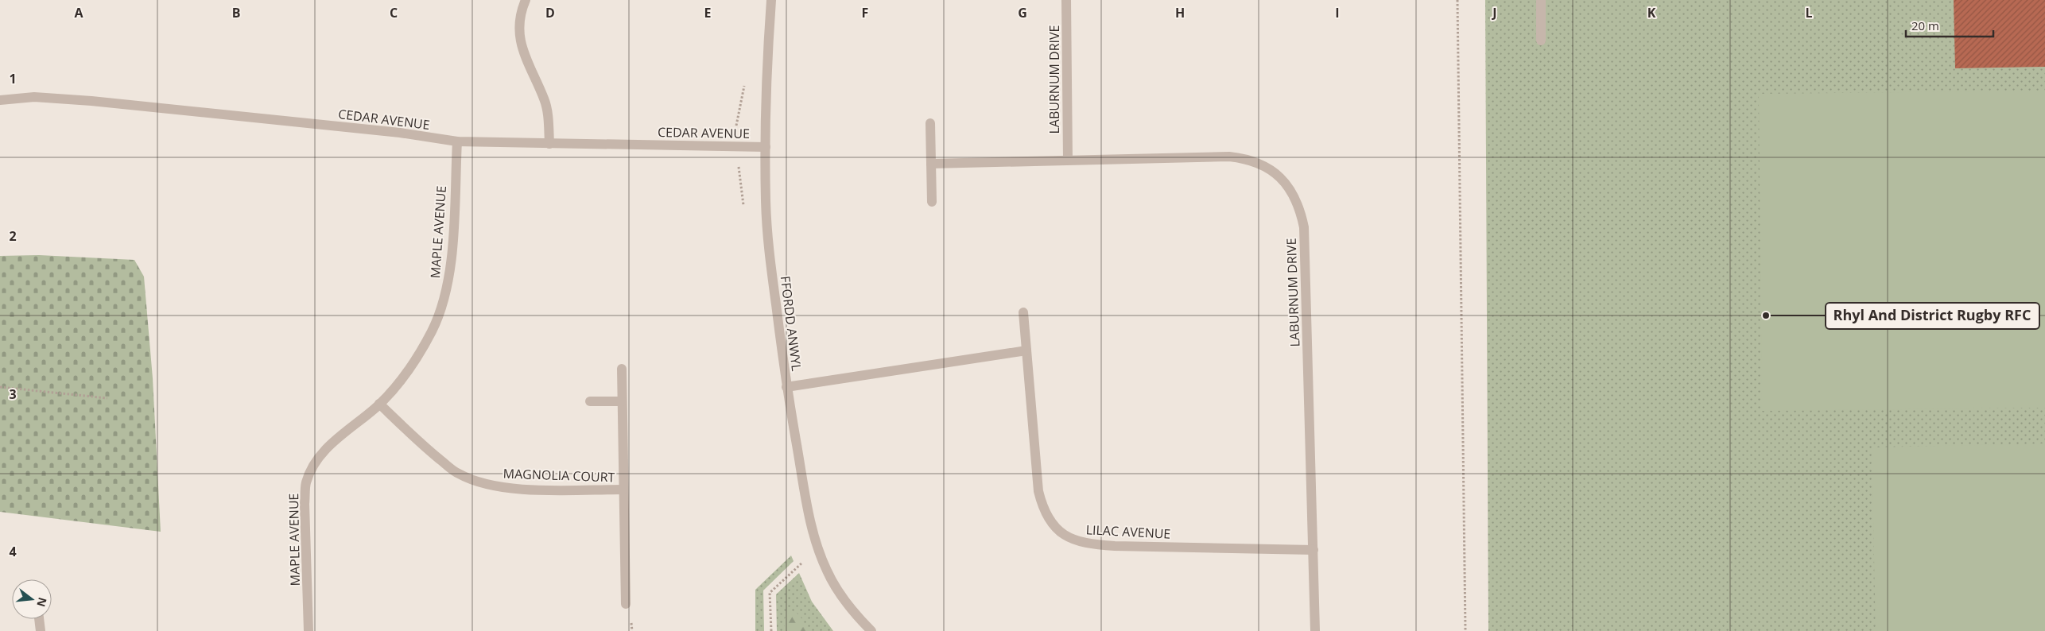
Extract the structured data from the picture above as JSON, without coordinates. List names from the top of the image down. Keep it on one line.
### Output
{"streets":{"street":["LABURNUM DRIVE","CEDAR AVENUE","MAPLE AVENUE","FFORDD ANWYL","MAGNOLIA COURT","LILAC AVENUE"]},"crossings":[["LABURNUM DRIVE","LILAC AVENUE"],["CEDAR AVENUE","MAPLE AVENUE"],["CEDAR AVENUE","FFORDD ANWYL"],["MAPLE AVENUE","MAGNOLIA COURT"]],"places":["Rhyl And District Rugby RFC"],"scale_bar":"20 m","north":"right","grid":{"columns":["A","B","C","D","E","F","G","H","I","J","K","L"],"rows":["1","2","3","4"]}}
